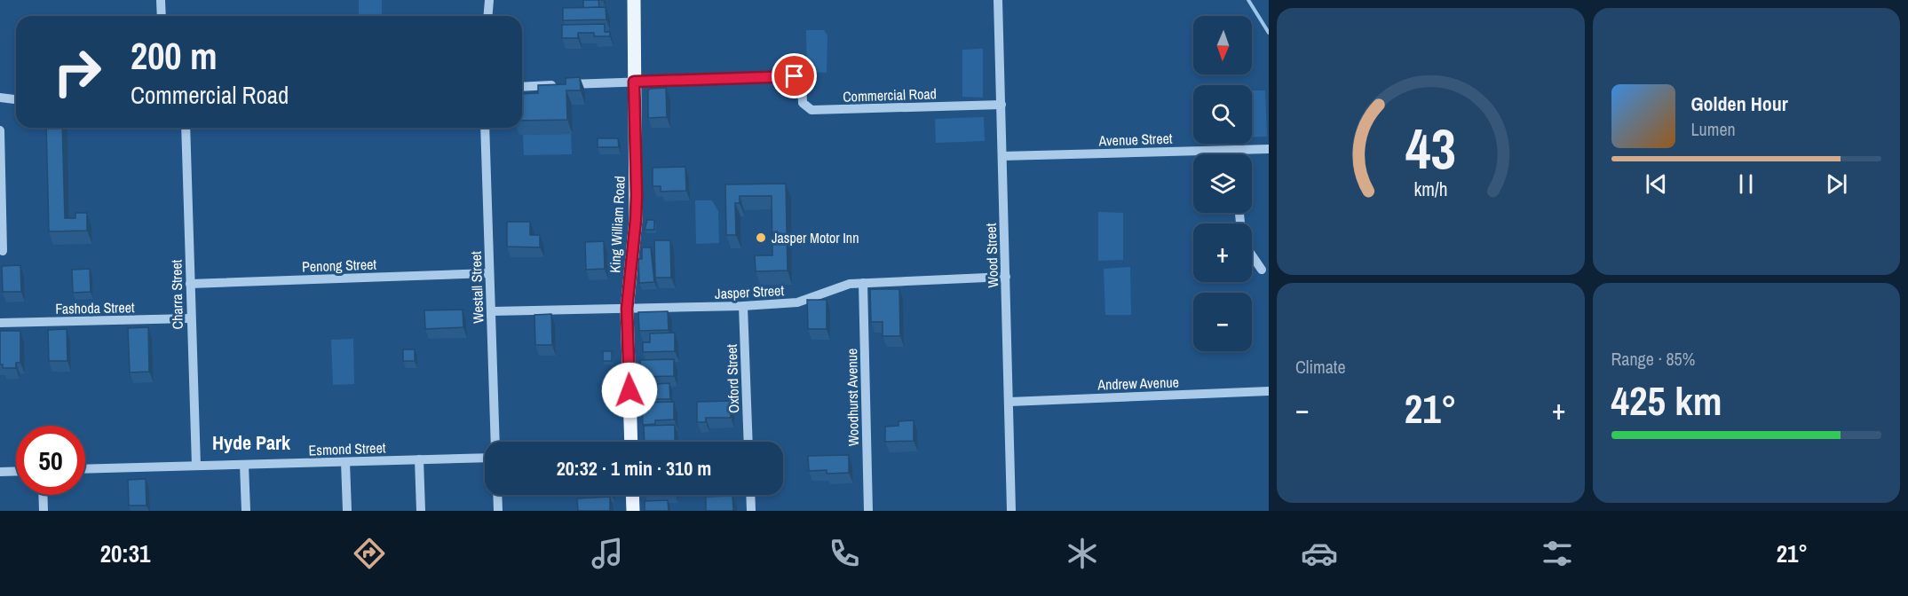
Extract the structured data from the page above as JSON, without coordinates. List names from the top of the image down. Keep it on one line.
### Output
{"streets":{"main road":["King William Road"],"street":["Commercial Road","Avenue Street","Wood Street","Penong Street","Westall Street","Jasper Street","Charra Street","Fashoda Street","Oxford Street","Andrew Avenue","Woodhurst Avenue","Esmond Street"]},"crossings":[["Commercial Road","King William Road"],["Commercial Road","Wood Street"],["Avenue Street","Wood Street"],["King William Road","Jasper Street"],["Wood Street","Jasper Street"],["Wood Street","Andrew Avenue"],["Penong Street","Westall Street"],["Penong Street","Charra Street"],["Westall Street","Jasper Street"],["Jasper Street","Oxford Street"],["Jasper Street","Woodhurst Avenue"],["Charra Street","Fashoda Street"],["Charra Street","Esmond Street"]],"districts":["Hyde Park"],"places":["Jasper Motor Inn"],"north":"bottom","page":{"map_buttons":["+","−"],"turn":["200 m","Commercial Road"],"song":["Golden Hour","Lumen"],"tile":["Climate",["Range · 85%","425 km"]],"heat":["−","21°","+"],"limit":"50","trip":"20:32 · 1 min · 310 m","tabs":["20:31","21°"],"gauge":["43","km/h"]}}
